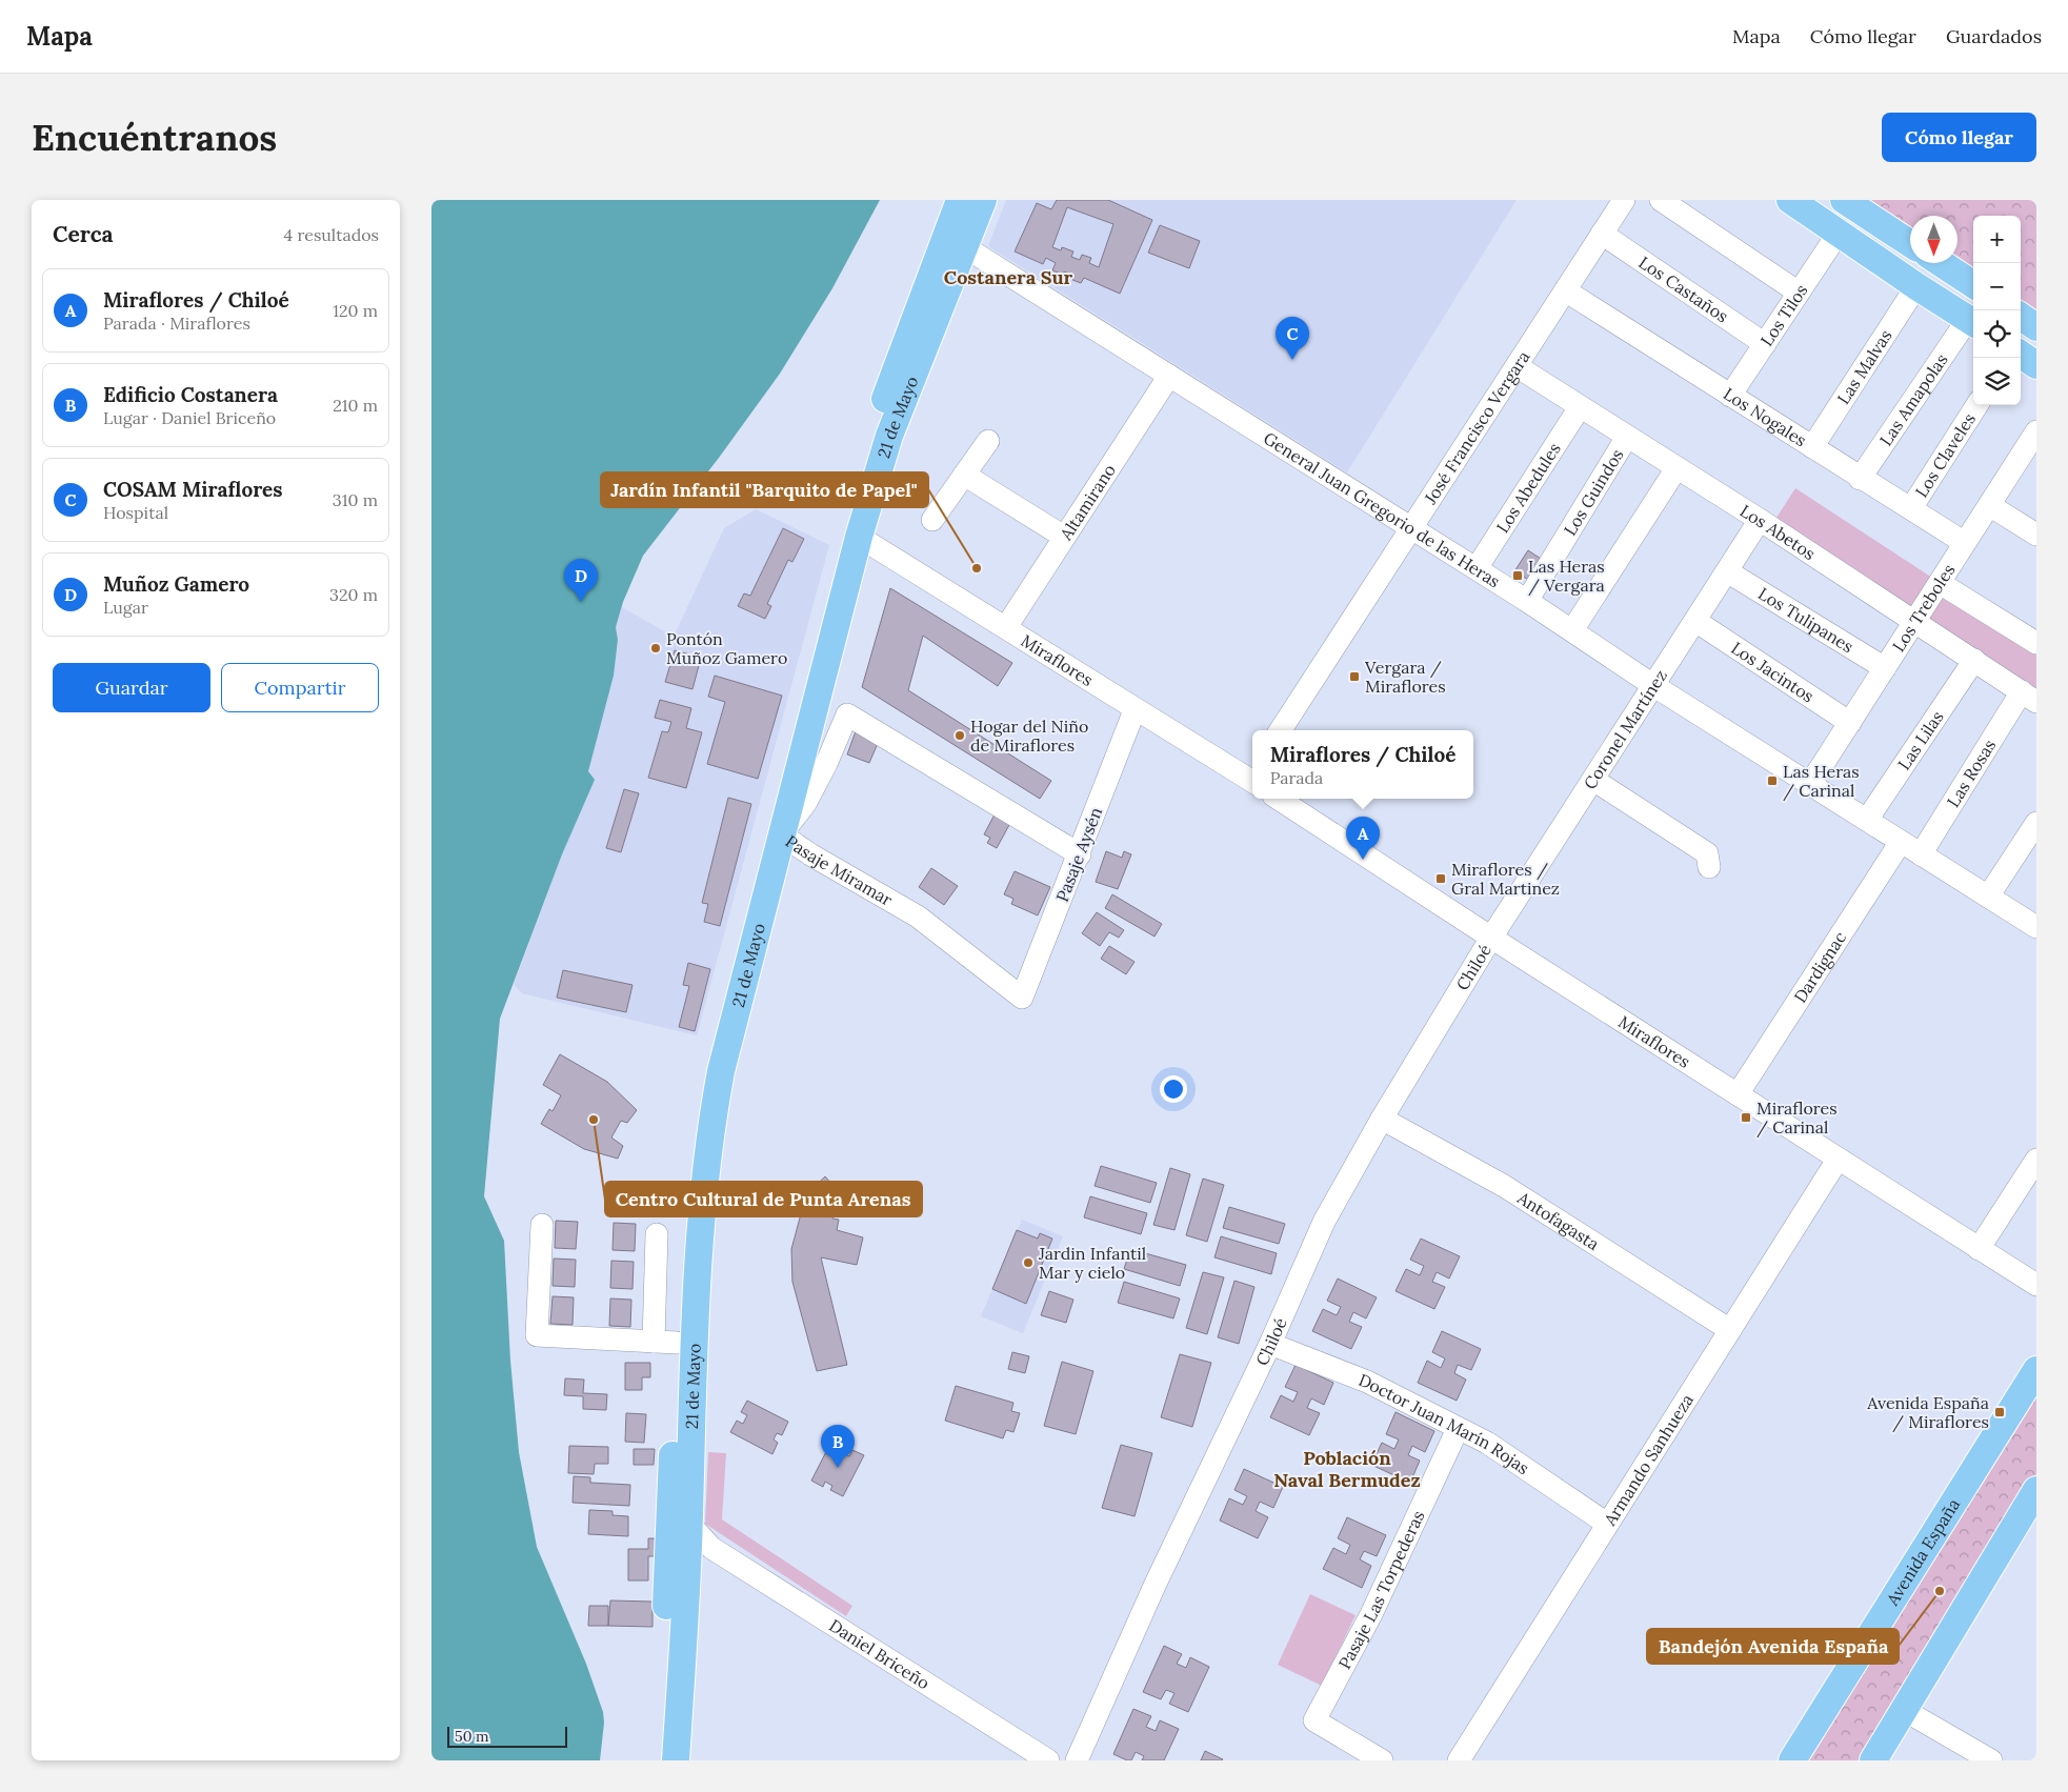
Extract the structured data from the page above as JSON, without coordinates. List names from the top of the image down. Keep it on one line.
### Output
{"streets":{"main road":["21 de Mayo","Avenida España"],"street":["Los Castaños","Los Tilos","Las Malvas","Las Amapolas","Los Nogales","José Francisco Vergara","Los Claveles","Los Abedules","Los Guindos","Altamirano","General Juan Gregorio de las Heras","Los Abetos","Los Treboles","Los Tulipanes","Miraflores","Los Jacintos","Coronel Martínez","Las Lilas","Las Rosas","Pasaje Aysén","Pasaje Miramar","Chiloé","Dardignac","Antofagasta","Doctor Juan Marín Rojas","Armando Sanhueza","Pasaje Las Torpederas","Daniel Briceño"]},"crossings":[["Los Castaños","Los Tilos"],["Los Castaños","José Francisco Vergara"],["Los Tilos","Los Nogales"],["Las Malvas","Los Nogales"],["Las Amapolas","Los Nogales"],["21 de Mayo","General Juan Gregorio de las Heras"],["21 de Mayo","Miraflores"],["21 de Mayo","Pasaje Miramar"],["21 de Mayo","Daniel Briceño"],["Los Nogales","José Francisco Vergara"],["Los Nogales","Los Claveles"],["Los Nogales","Los Treboles"],["José Francisco Vergara","General Juan Gregorio de las Heras"],["José Francisco Vergara","Los Abetos"],["Los Abedules","General Juan Gregorio de las Heras"],["Los Abedules","Los Abetos"],["Los Guindos","General Juan Gregorio de las Heras"],["Los Guindos","Los Abetos"],["Altamirano","General Juan Gregorio de las Heras"],["Altamirano","Miraflores"],["General Juan Gregorio de las Heras","Los Treboles"],["General Juan Gregorio de las Heras","Coronel Martínez"],["General Juan Gregorio de las Heras","Las Lilas"],["General Juan Gregorio de las Heras","Las Rosas"],["General Juan Gregorio de las Heras","Dardignac"],["Los Abetos","Los Treboles"],["Los Abetos","Coronel Martínez"],["Los Abetos","Las Lilas"],["Los Abetos","Las Rosas"],["Los Treboles","Los Tulipanes"],["Los Treboles","Los Jacintos"],["Los Tulipanes","Coronel Martínez"],["Miraflores","Coronel Martínez"],["Miraflores","Pasaje Aysén"],["Miraflores","Chiloé"],["Miraflores","Dardignac"],["Miraflores","Armando Sanhueza"],["Los Jacintos","Coronel Martínez"],["Coronel Martínez","Chiloé"],["Pasaje Aysén","Pasaje Miramar"],["Chiloé","Antofagasta"],["Chiloé","Doctor Juan Marín Rojas"],["Antofagasta","Armando Sanhueza"],["Doctor Juan Marín Rojas","Armando Sanhueza"],["Doctor Juan Marín Rojas","Pasaje Las Torpederas"]],"districts":["Costanera Sur","Población Naval Bermudez"],"places":{"other":["Jardín Infantil \"Barquito de Papel\"","Pontón Muñoz Gamero","Hogar del Niño de Miraflores","Centro Cultural de Punta Arenas","Jardin Infantil Mar y cielo","Bandejón Avenida España"],"transit":["Las Heras / Vergara","Vergara / Miraflores","Las Heras / Carinal","Miraflores / Gral Martinez","Miraflores / Carinal","Avenida España / Miraflores"]},"scale_bar":"50 m","north":"bottom","page":{"header":"Mapa","nav":["Mapa","Cómo llegar","Guardados"],"buttons":["Cómo llegar",["Guardar","Compartir"]],"title":"Encuéntranos","heading":["Cerca","4 resultados"],"map_buttons":["+","−"],"list":[{"mark":"A","name":"Miraflores / Chiloé","note":"Parada · Miraflores","value":"120 m"},{"mark":"B","name":"Edificio Costanera","note":"Lugar · Daniel Briceño","value":"210 m"},{"mark":"C","name":"COSAM Miraflores","note":"Hospital","value":"310 m"},{"mark":"D","name":"Muñoz Gamero","note":"Lugar","value":"320 m"}],"pins":["C","D","A","B"],"popup":["Miraflores / Chiloé","Parada"],"scale":"50 m"}}
